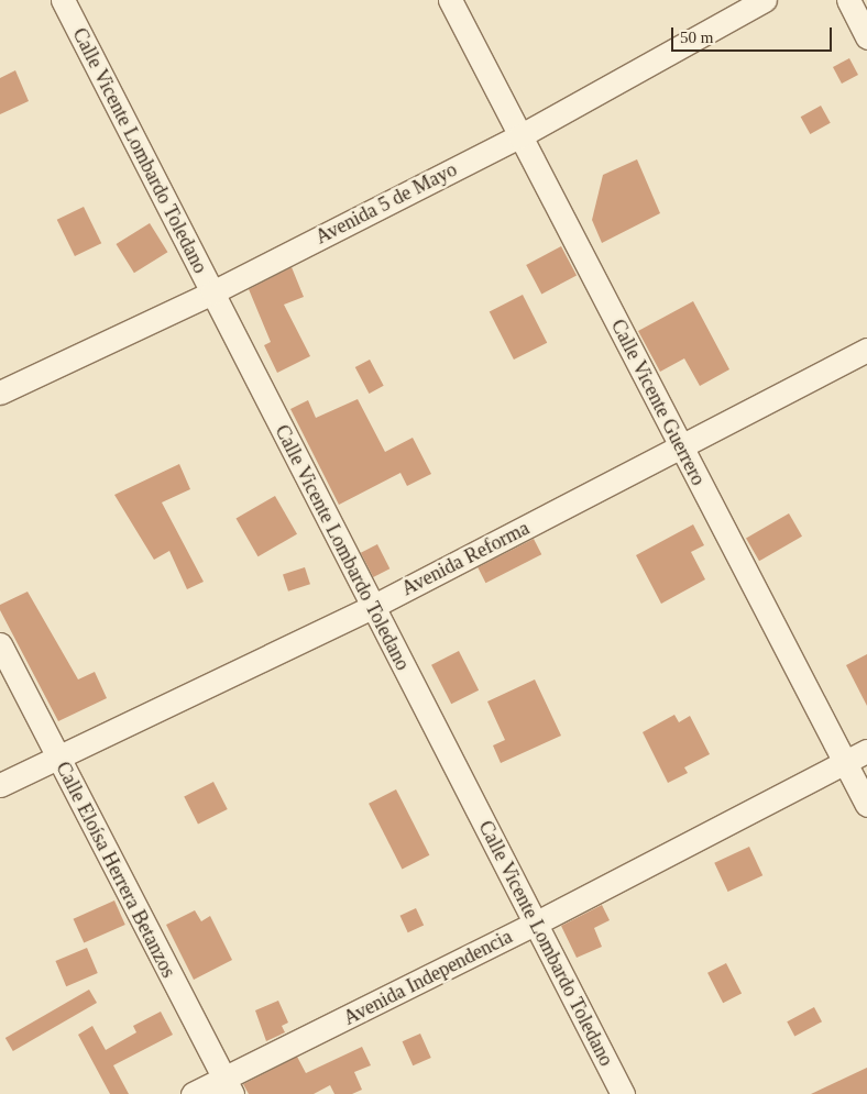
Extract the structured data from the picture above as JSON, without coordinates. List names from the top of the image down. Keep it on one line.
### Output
{"streets":{"street":["Calle Vicente Lombardo Toledano","Avenida 5 de Mayo","Calle Vicente Guerrero","Avenida Reforma","Calle Eloísa Herrera Betanzos","Avenida Independencia"]},"crossings":[["Calle Vicente Lombardo Toledano","Avenida 5 de Mayo"],["Calle Vicente Lombardo Toledano","Avenida Reforma"],["Calle Vicente Lombardo Toledano","Avenida Independencia"],["Avenida 5 de Mayo","Calle Vicente Guerrero"],["Calle Vicente Guerrero","Avenida Reforma"],["Calle Vicente Guerrero","Avenida Independencia"],["Avenida Reforma","Calle Eloísa Herrera Betanzos"],["Calle Eloísa Herrera Betanzos","Avenida Independencia"]],"scale_bar":"50 m"}
